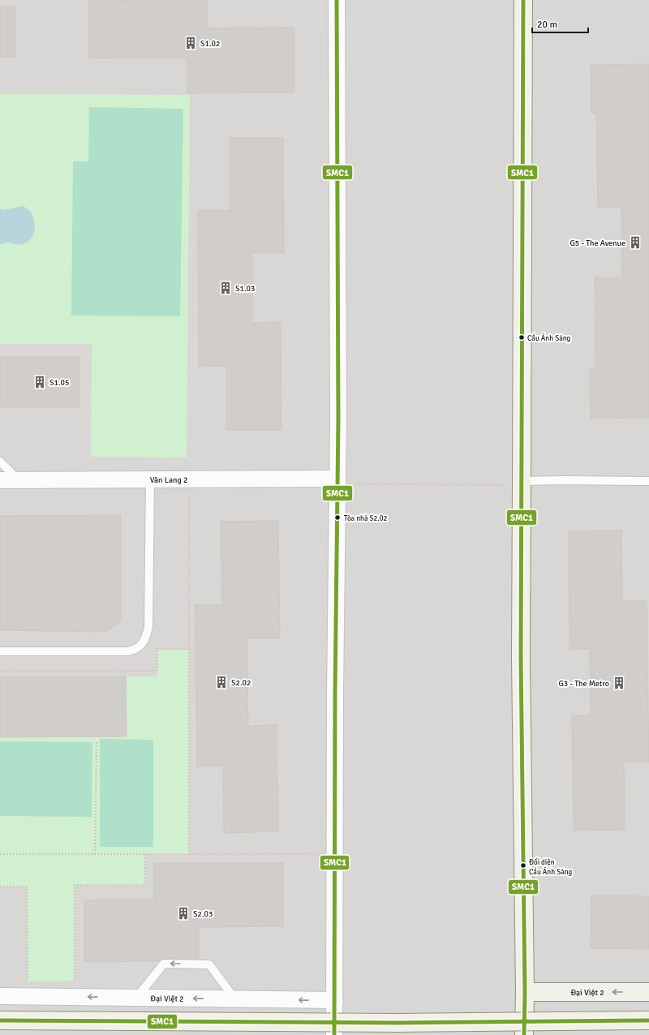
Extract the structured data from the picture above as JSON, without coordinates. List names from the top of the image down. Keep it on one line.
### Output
{"streets":{"street":["Văn Lang 2","Đại Việt 2"]},"places":{"building":["S1.02","G5 - The Avenue","S1.03","S1.05","S2.02","G3 - The Metro","S2.03"],"other":["Cầu Ánh Sáng","Tòa nhà S2.02","Đối diện Cầu Ánh Sáng"]},"lines":["transit line SMC1"],"scale_bar":"20 m"}
